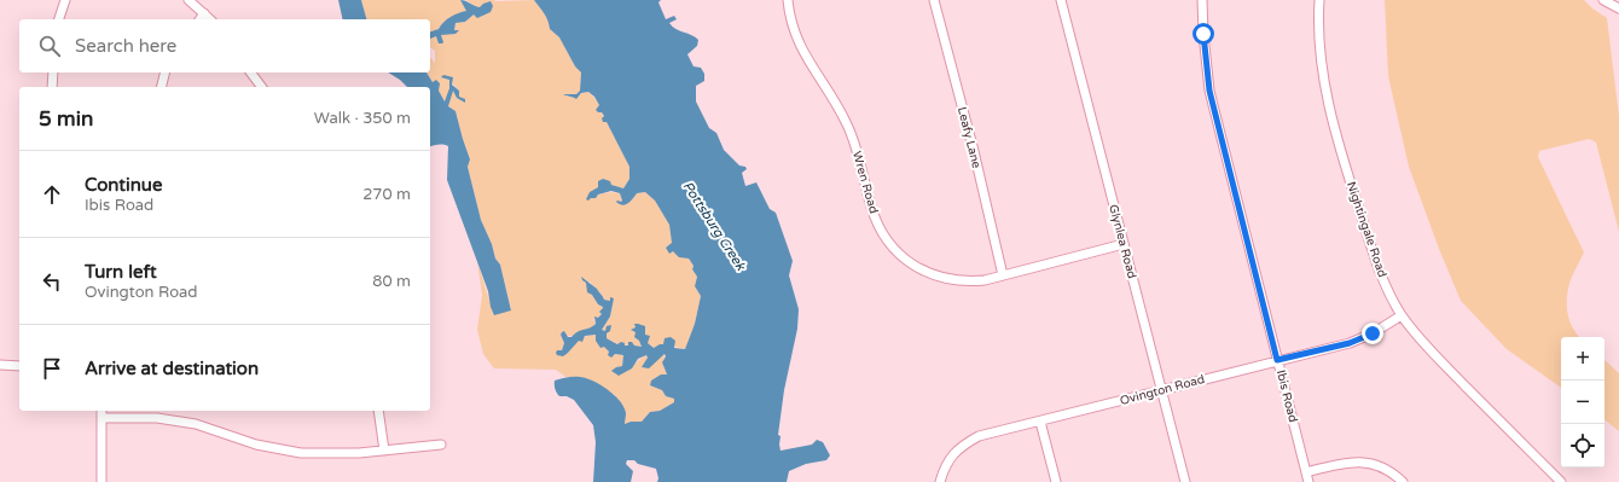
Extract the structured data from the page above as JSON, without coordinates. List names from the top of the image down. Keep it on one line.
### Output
{"streets":{"street":["Leafy Lane","Wren Road","Nightingale Road","Glynlea Road","Ovington Road","Ibis Road"]},"crossings":[["Leafy Lane","Wren Road"],["Wren Road","Glynlea Road"],["Nightingale Road","Ovington Road"],["Glynlea Road","Ovington Road"],["Ovington Road","Ibis Road"]],"water":["Pottsburg Creek"],"page":{"search":"Search here","heading":["5 min","Walk · 350 m"],"list":[["Continue","Ibis Road","270 m"],["Turn left","Ovington Road","80 m"],"Arrive at destination"],"map_buttons":["+","−"]}}
